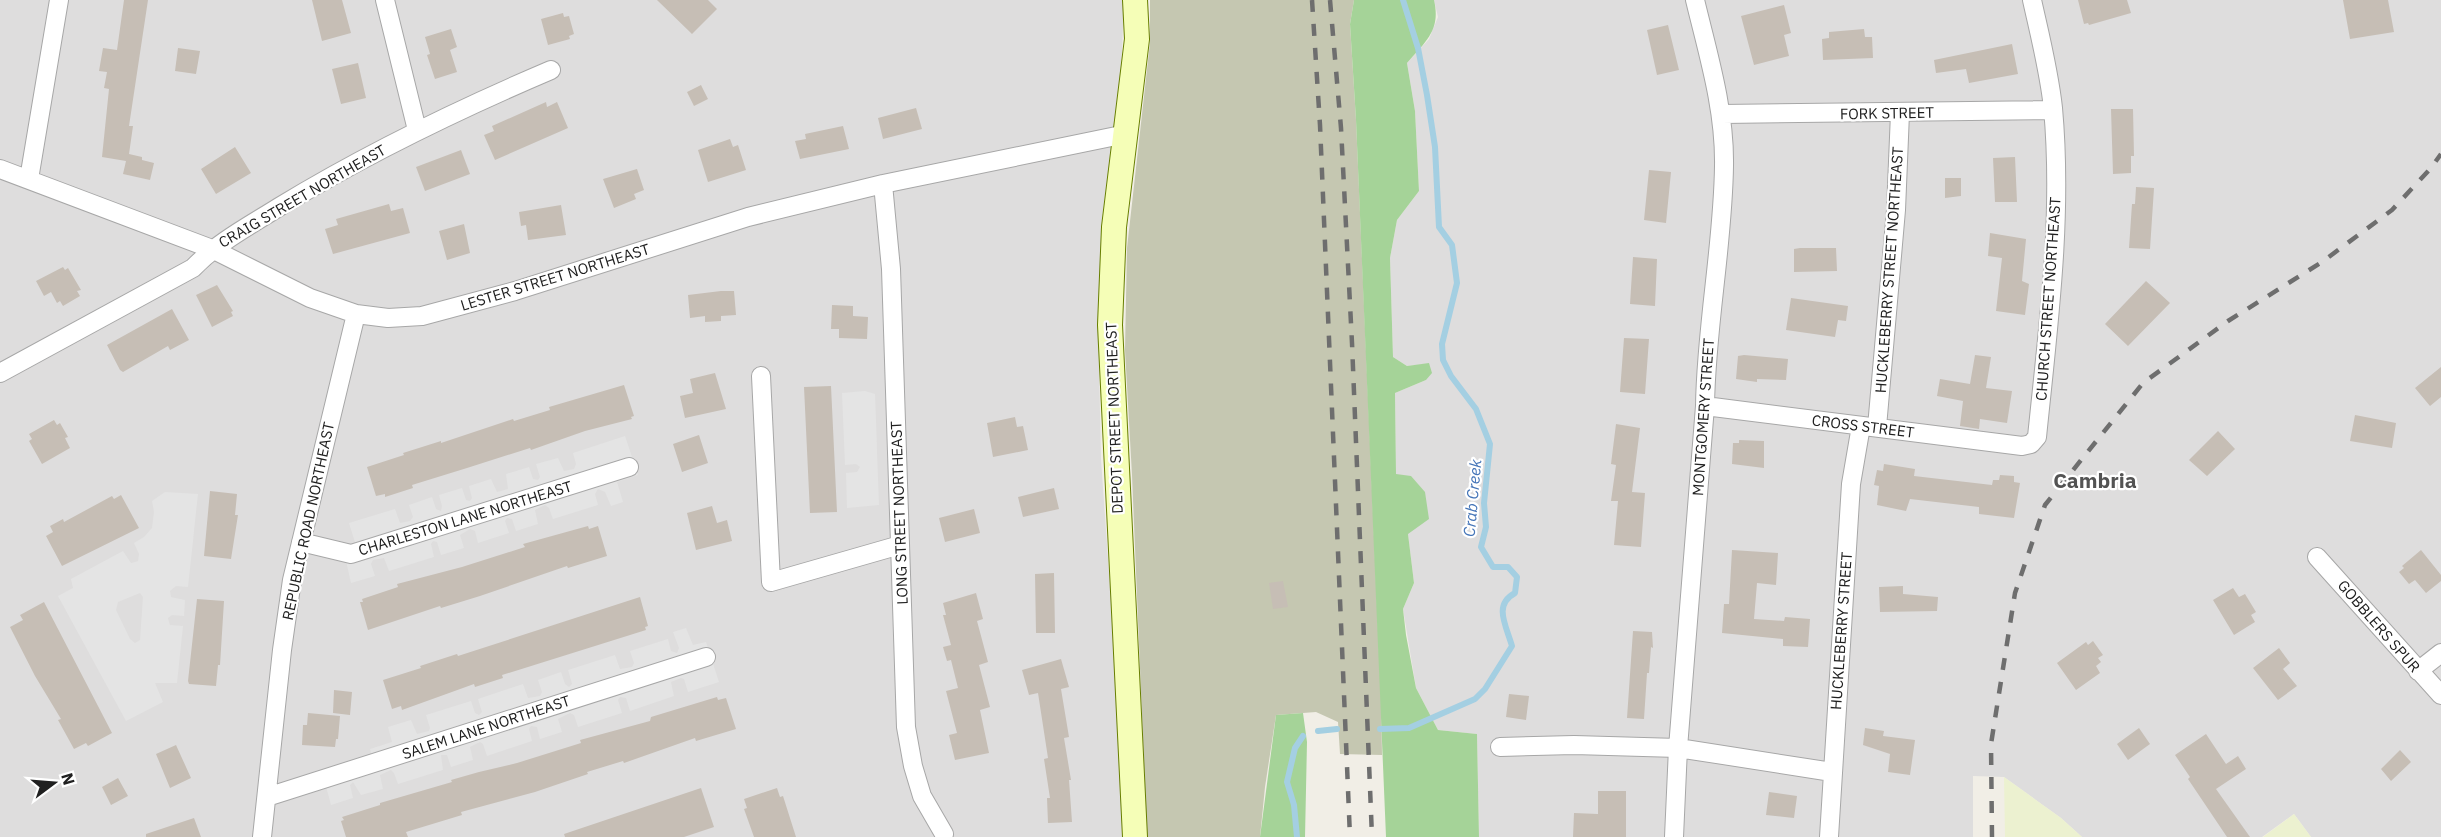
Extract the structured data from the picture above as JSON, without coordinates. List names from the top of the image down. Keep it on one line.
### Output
{"streets":{"main road":["DEPOT STREET NORTHEAST"],"street":["FORK STREET","CRAIG STREET NORTHEAST","HUCKLEBERRY STREET NORTHEAST","LESTER STREET NORTHEAST","CHURCH STREET NORTHEAST","MONTGOMERY STREET","CROSS STREET","LONG STREET NORTHEAST","CHARLESTON LANE NORTHEAST","REPUBLIC ROAD NORTHEAST","GOBBLERS SPUR","HUCKLEBERRY STREET","SALEM LANE NORTHEAST"]},"crossings":[["FORK STREET","HUCKLEBERRY STREET NORTHEAST"],["FORK STREET","CHURCH STREET NORTHEAST"],["FORK STREET","MONTGOMERY STREET"],["CRAIG STREET NORTHEAST","LESTER STREET NORTHEAST"],["HUCKLEBERRY STREET NORTHEAST","CROSS STREET"],["HUCKLEBERRY STREET NORTHEAST","HUCKLEBERRY STREET"],["LESTER STREET NORTHEAST","DEPOT STREET NORTHEAST"],["LESTER STREET NORTHEAST","LONG STREET NORTHEAST"],["LESTER STREET NORTHEAST","REPUBLIC ROAD NORTHEAST"],["CHURCH STREET NORTHEAST","CROSS STREET"],["MONTGOMERY STREET","CROSS STREET"],["CROSS STREET","HUCKLEBERRY STREET"],["CHARLESTON LANE NORTHEAST","REPUBLIC ROAD NORTHEAST"],["REPUBLIC ROAD NORTHEAST","SALEM LANE NORTHEAST"]],"districts":["Cambria"],"water":["Crab Creek"],"north":"right"}
